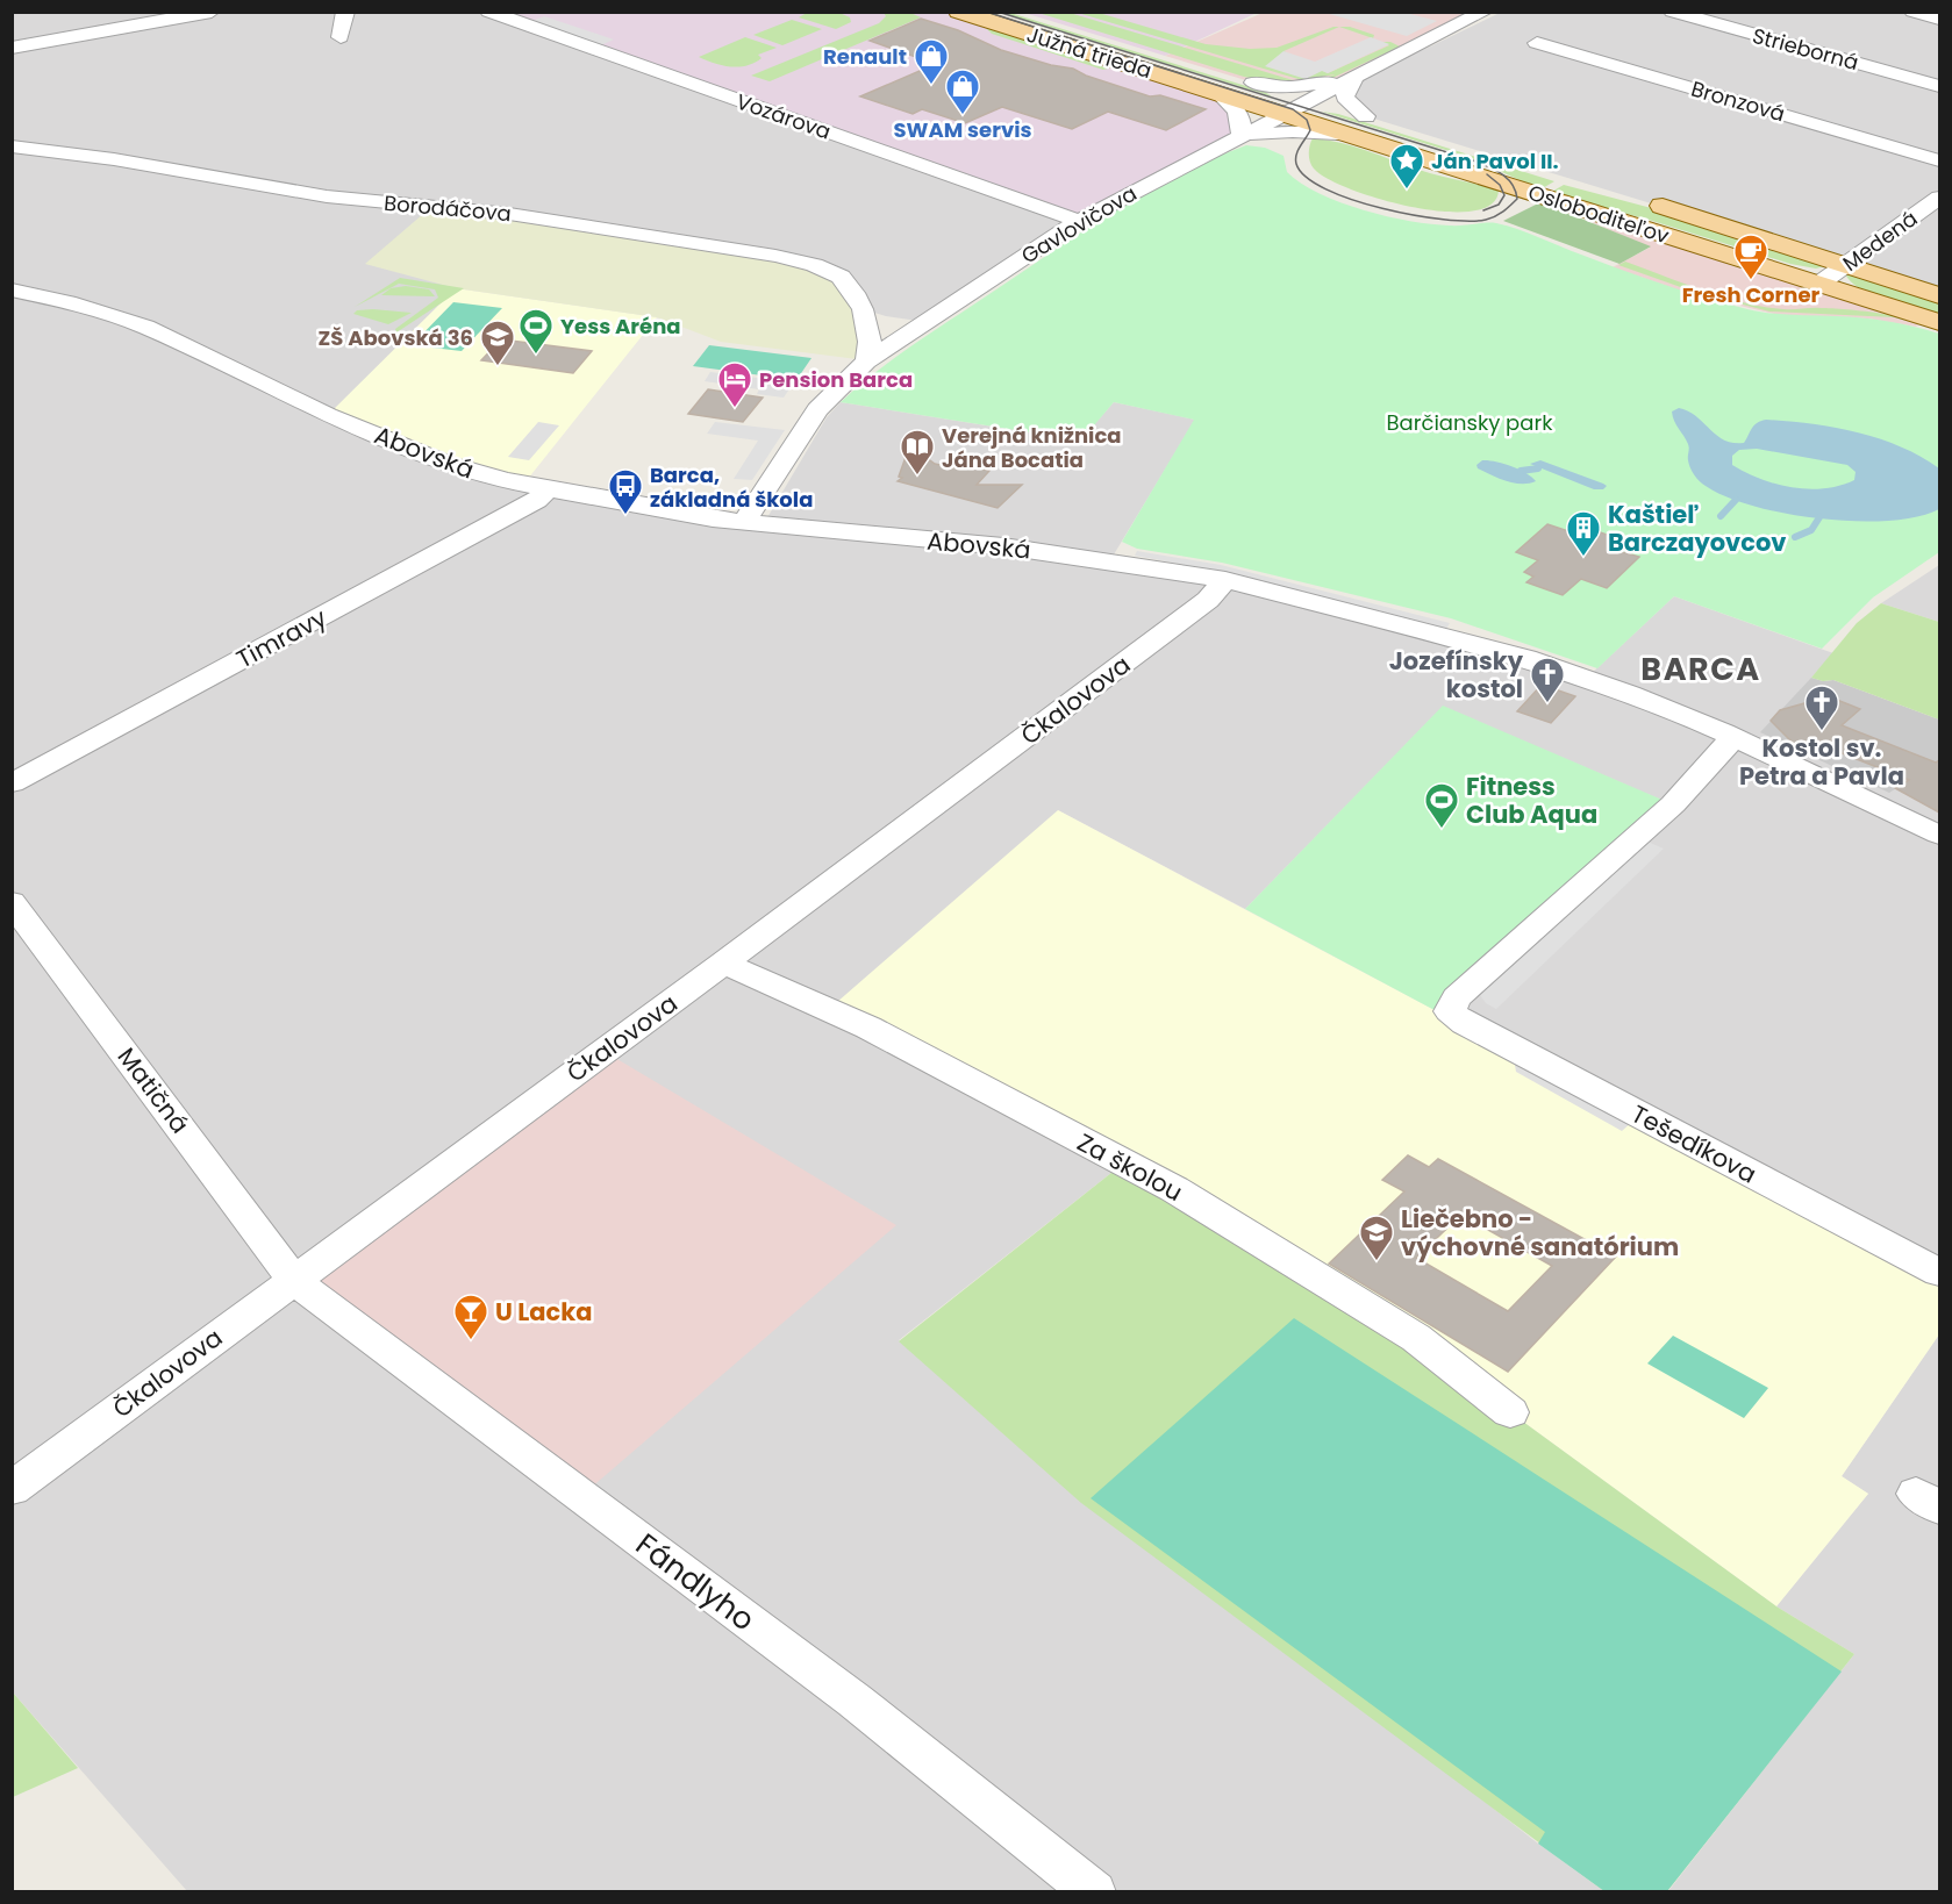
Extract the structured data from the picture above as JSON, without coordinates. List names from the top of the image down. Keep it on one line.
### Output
{"streets":{"main road":["Južná trieda","Osloboditeľov"],"street":["Strieborná","Bronzová","Vozárova","Borodáčova","Gavlovičova","Medená","Abovská","Timravy","Čkalovova","Matičná","Tešedíkova","Za školou","Fándlyho"]},"crossings":[["Južná trieda","Osloboditeľov"],["Vozárova","Gavlovičova"],["Borodáčova","Gavlovičova"],["Osloboditeľov","Gavlovičova"],["Osloboditeľov","Medená"],["Gavlovičova","Abovská"],["Abovská","Timravy"],["Abovská","Čkalovova"],["Abovská","Tešedíkova"],["Čkalovova","Matičná"],["Čkalovova","Za školou"],["Čkalovova","Fándlyho"],["Matičná","Fándlyho"]],"districts":["BARCA"],"parks":["Barčiansky park"],"places":{"shop":["Renault","SWAM servis"],"place":["Ján Pavol II."],"cafe":["Fresh Corner"],"sports":["Yess Aréna","Fitness Club Aqua"],"school or university":["ZŠ Abovská 36","Liečebno - výchovné sanatórium"],"hotel":["Pension Barca"],"library":["Verejná knižnica Jána Bocatia"],"bus stop":["Barca, základná škola"],"building":["Kaštieľ Barczayovcov"],"church":["Jozefínsky kostol","Kostol sv. Petra a Pavla"],"bar":["U Lacka"]}}
